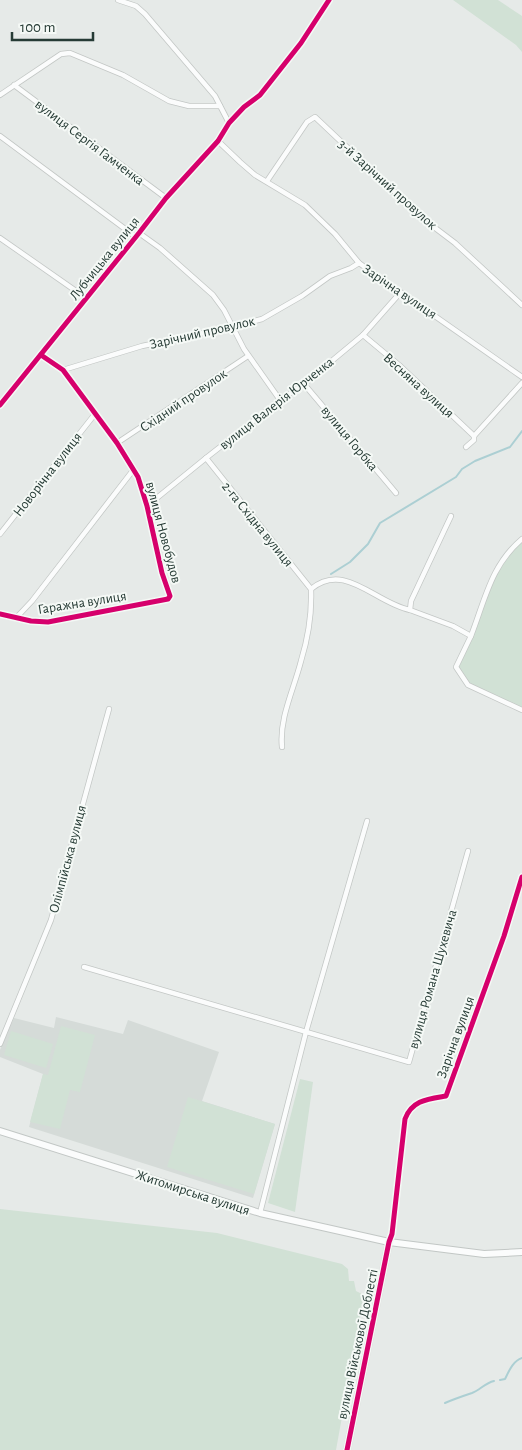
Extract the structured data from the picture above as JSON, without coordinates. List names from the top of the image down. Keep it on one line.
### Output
{"streets":{"main road":["Житомирська вулиця"],"street":["вулиця Сергія Гамченка","3-й Зарічний провулок","Лубчицька вулиця","Зарічна вулиця","Зарічний провулок","Весняна вулиця","Східний провулок","вулиця Валерія Юрченка","вулиця Горбка","Новорічна вулиця","2-га Східна вулиця","вулиця Новобудов","Гаражна вулиця","Олімпійська вулиця","вулиця Романа Шухевича","вулиця Військової Доблесті"]},"crossings":[["вулиця Сергія Гамченка","Лубчицька вулиця"],["3-й Зарічний провулок","Зарічна вулиця"],["Лубчицька вулиця","Зарічна вулиця"],["Лубчицька вулиця","вулиця Новобудов"],["Зарічна вулиця","Зарічний провулок"],["Зарічна вулиця","вулиця Валерія Юрченка"],["Зарічна вулиця","Житомирська вулиця"],["Зарічна вулиця","вулиця Військової Доблесті"],["Зарічний провулок","вулиця Новобудов"],["Весняна вулиця","вулиця Валерія Юрченка"],["Східний провулок","вулиця Новобудов"],["вулиця Валерія Юрченка","вулиця Горбка"],["вулиця Валерія Юрченка","2-га Східна вулиця"],["вулиця Валерія Юрченка","вулиця Новобудов"],["Новорічна вулиця","вулиця Новобудов"],["вулиця Новобудов","Гаражна вулиця"],["Житомирська вулиця","вулиця Військової Доблесті"]],"scale_bar":"100 m"}
